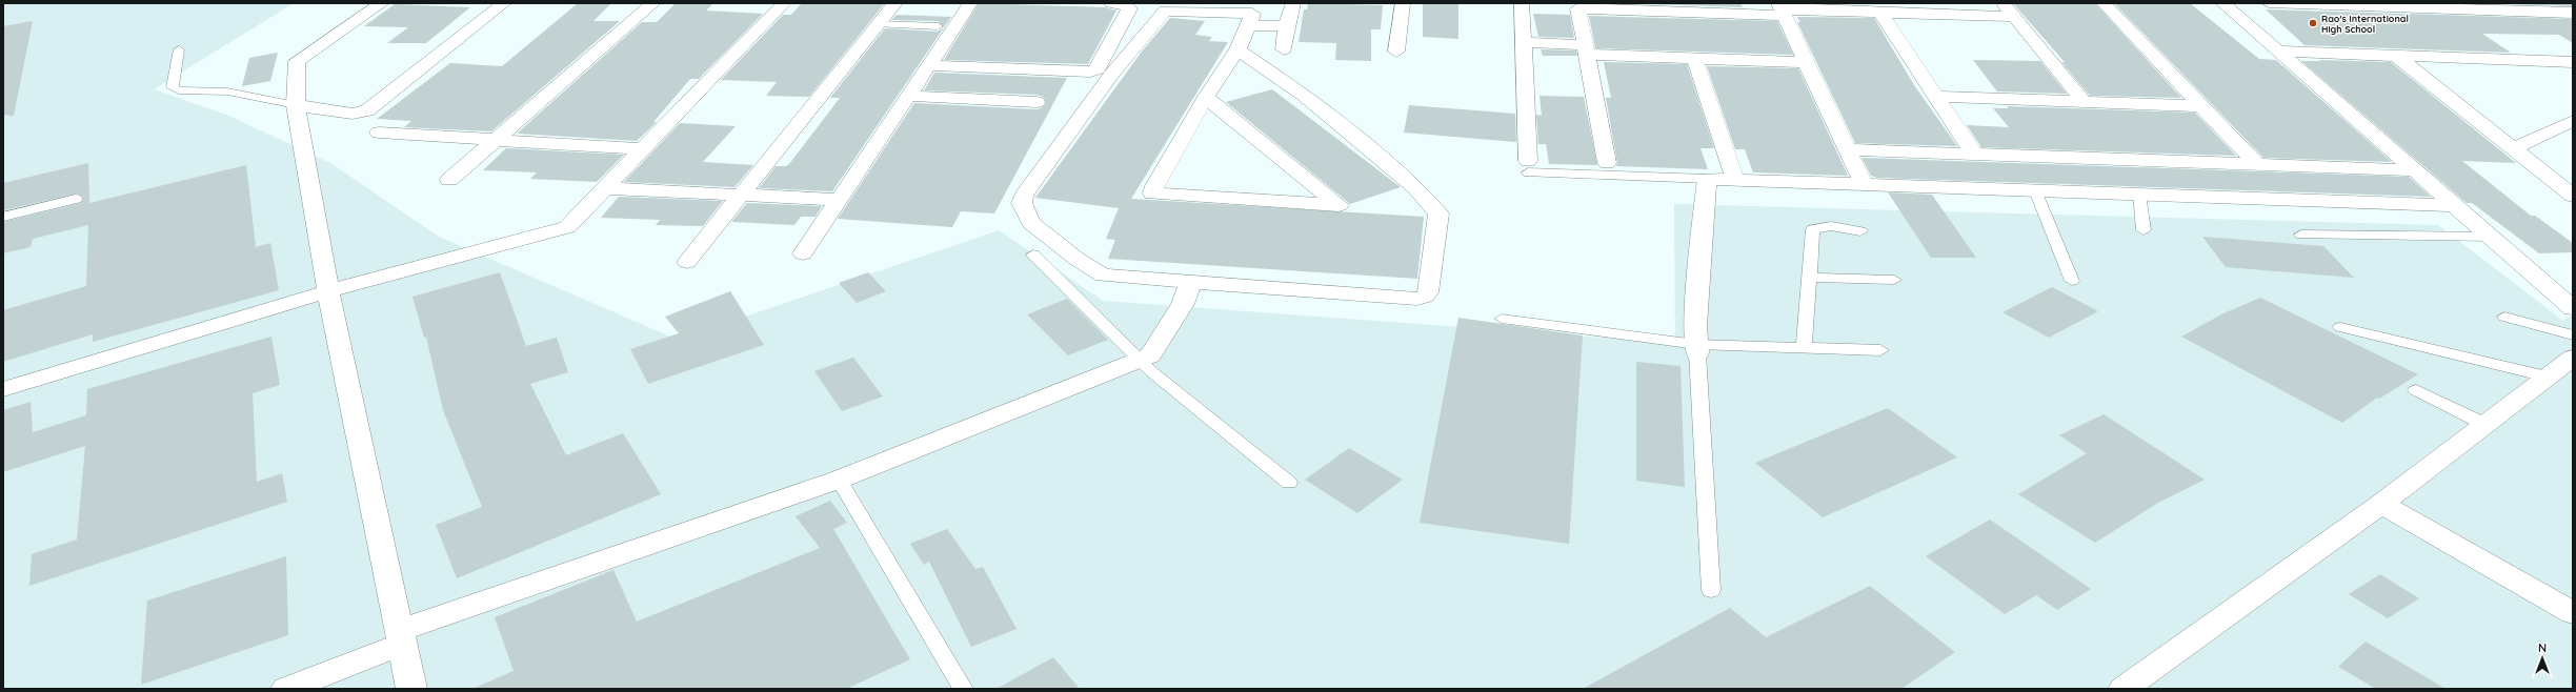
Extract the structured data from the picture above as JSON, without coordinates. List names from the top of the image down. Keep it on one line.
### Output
{"places":["Rao's International High School"],"north":"top"}
